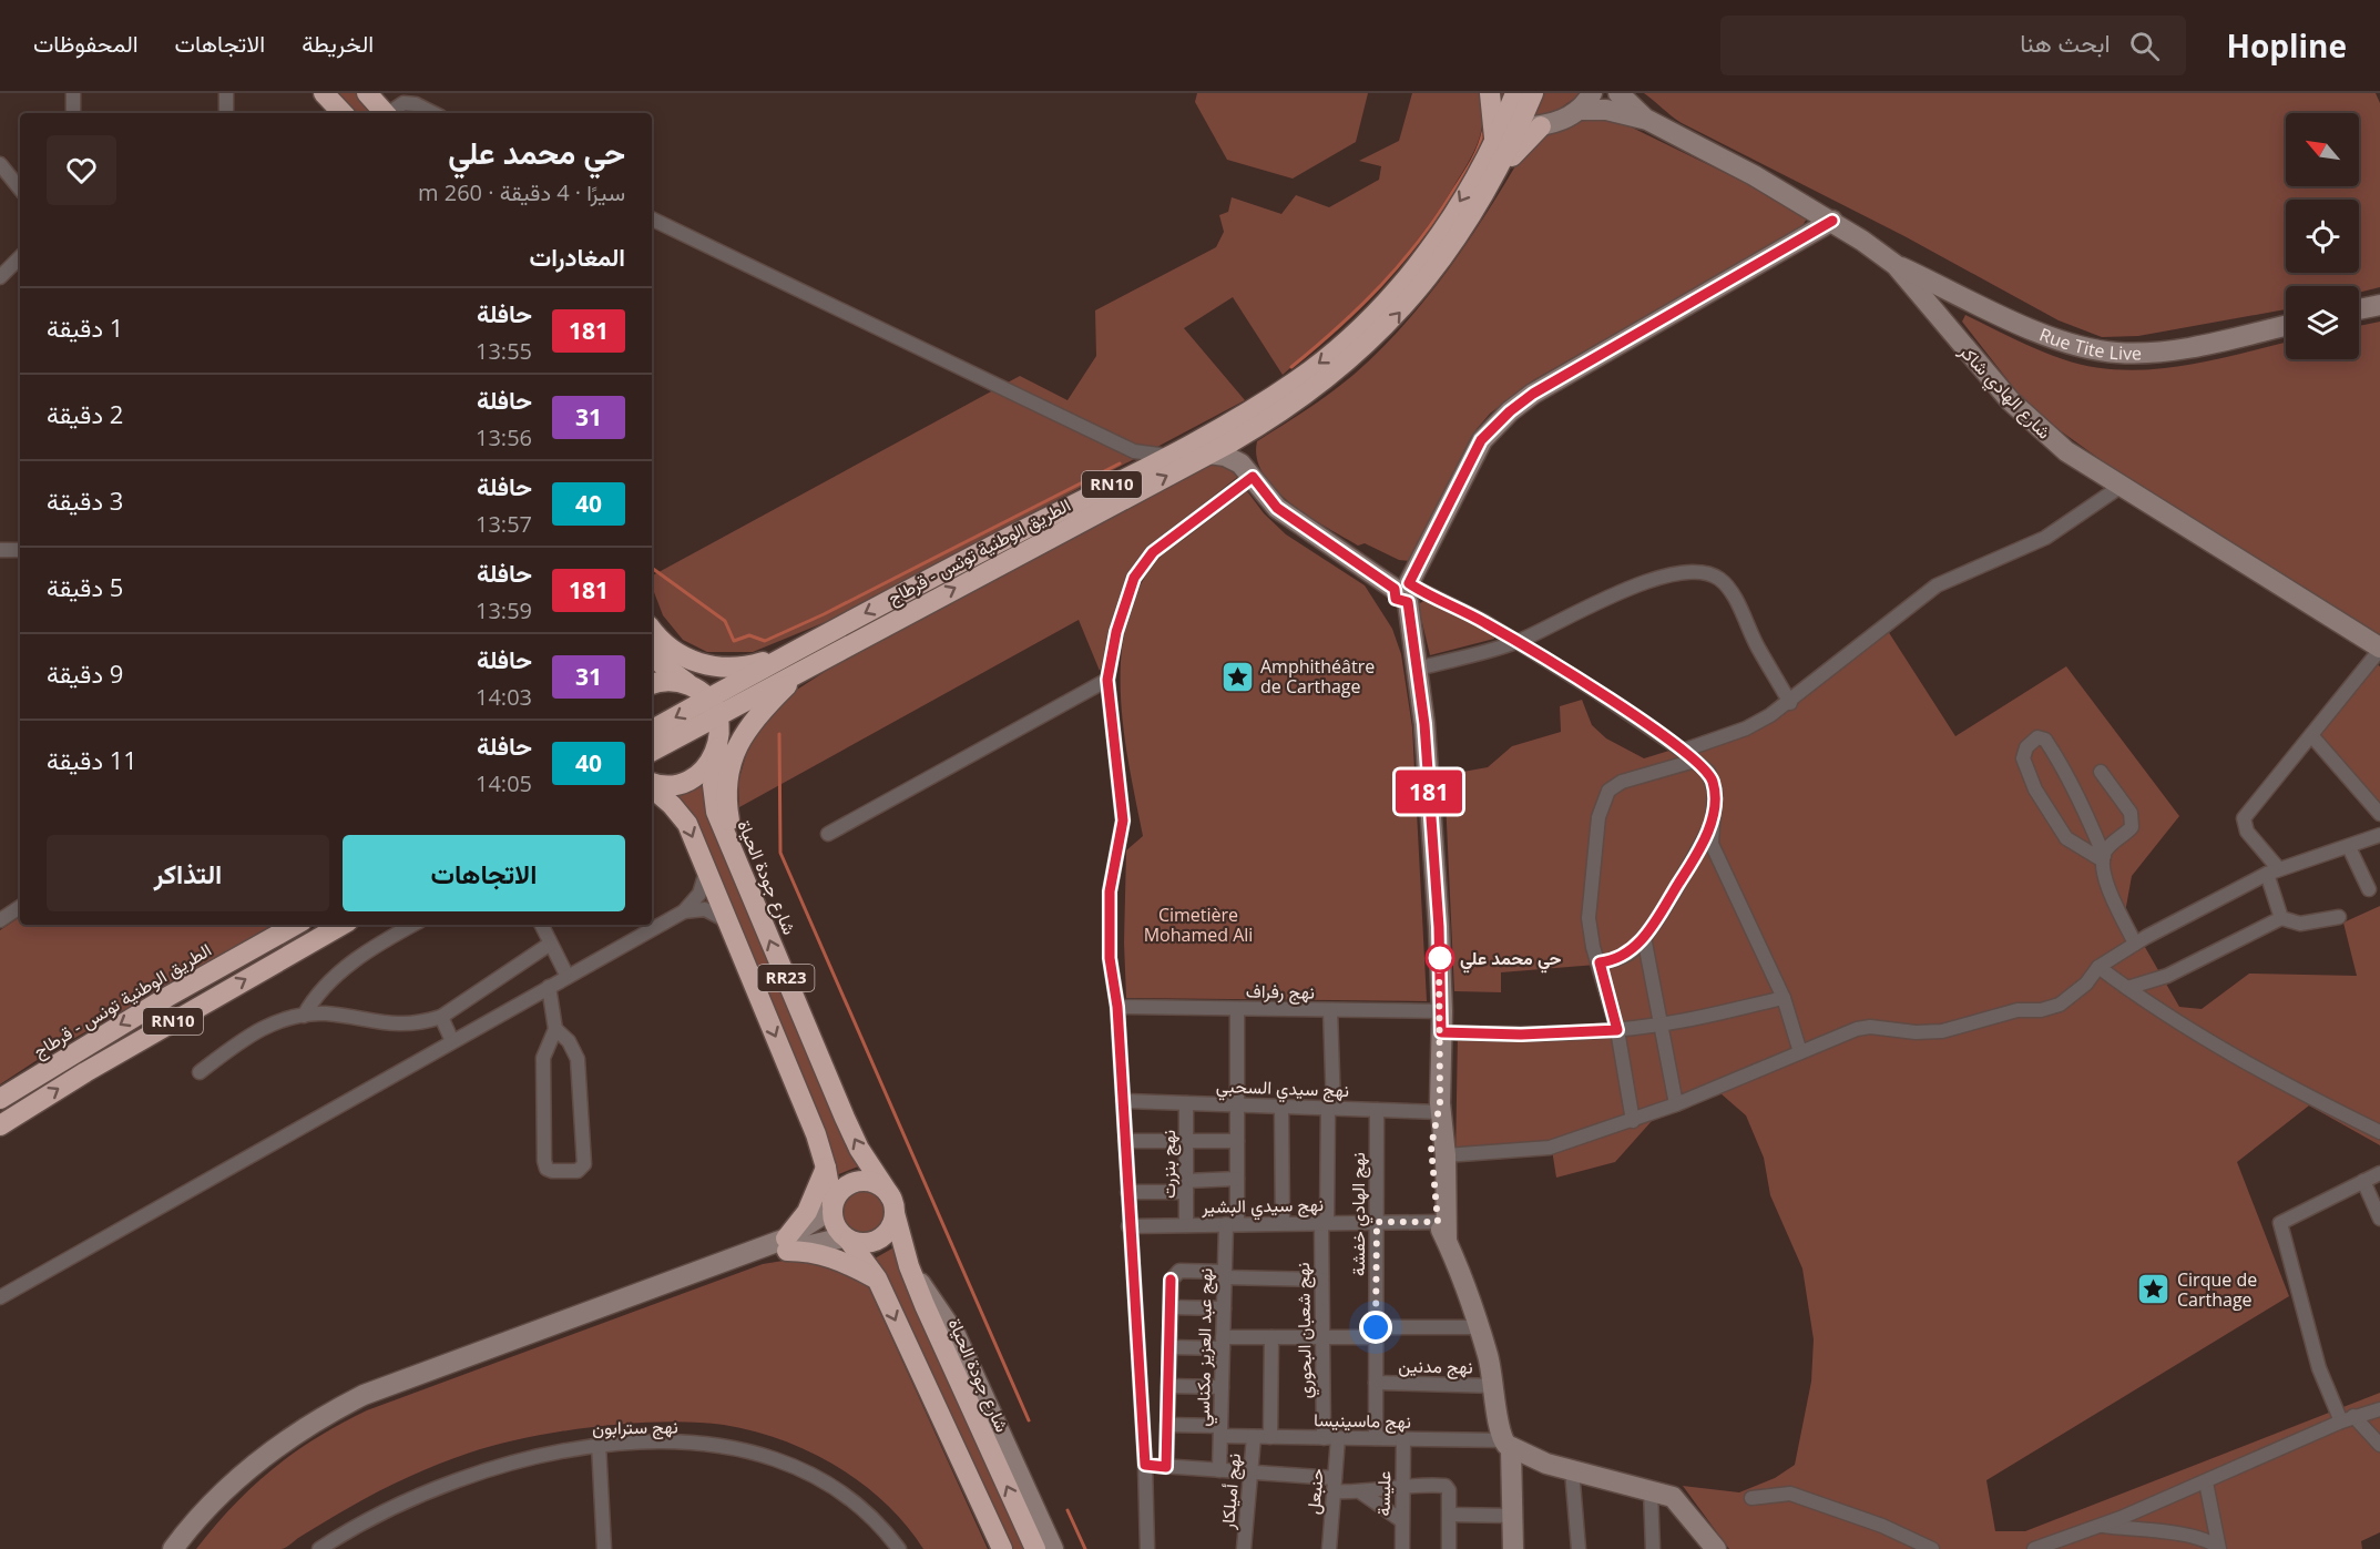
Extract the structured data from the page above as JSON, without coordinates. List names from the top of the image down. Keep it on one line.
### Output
{"streets":{"highway":["RN10","الطريق الوطنية تونس - قرطاج","شارع جودة الحياة","RR23"],"street":["Rue Tite Live","شارع الهادي شاكر","نهج رفراف","نهج سيدي السحبي","نهج بنزرت","نهج سيدي البشير","نهج الهادي خفشة","نهج شعبان البحوري","نهج عبد العزيز مكناسي","نهج مدنين","نهج ماسينيسا","نهج سترابون","نهج أميلكار","حنبعل","عليسة"]},"crossings":[["Rue Tite Live","شارع الهادي شاكر"],["الطريق الوطنية تونس - قرطاج","شارع جودة الحياة"],["شارع جودة الحياة","RR23"],["نهج رفراف","نهج شعبان البحوري"],["نهج رفراف","نهج عبد العزيز مكناسي"],["نهج سيدي السحبي","نهج بنزرت"],["نهج سيدي السحبي","نهج الهادي خفشة"],["نهج سيدي السحبي","نهج شعبان البحوري"],["نهج سيدي السحبي","نهج عبد العزيز مكناسي"],["نهج بنزرت","نهج سيدي البشير"],["نهج سيدي البشير","نهج الهادي خفشة"],["نهج سيدي البشير","نهج شعبان البحوري"],["نهج سيدي البشير","نهج عبد العزيز مكناسي"],["نهج الهادي خفشة","نهج مدنين"],["نهج الهادي خفشة","نهج ماسينيسا"],["نهج شعبان البحوري","نهج ماسينيسا"],["نهج عبد العزيز مكناسي","نهج ماسينيسا"],["نهج ماسينيسا","نهج أميلكار"],["نهج ماسينيسا","حنبعل"],["نهج ماسينيسا","عليسة"]],"parks":["Cimetière Mohamed Ali"],"places":{"place":["Amphithéâtre de Carthage","Cirque de Carthage"],"other":["حي محمد علي"]},"lines":["bus line 181"],"north":"top left","page":{"header":"Hopline","search":"ابحث هنا","nav":["الخريطة","الاتجاهات","المحفوظات"],"on_map":"181","heading":[["حي محمد علي","سيرًا · 4 دقيقة · 260 m"],"المغادرات"],"list":[{"mark":"181","name":"حافلة","note":"13:55","value":"1 دقيقة"},{"mark":"31","name":"حافلة","note":"13:56","value":"2 دقيقة"},{"mark":"40","name":"حافلة","note":"13:57","value":"3 دقيقة"},{"mark":"181","name":"حافلة","note":"13:59","value":"5 دقيقة"},{"mark":"31","name":"حافلة","note":"14:03","value":"9 دقيقة"},{"mark":"40","name":"حافلة","note":"14:05","value":"11 دقيقة"}],"buttons":["الاتجاهات","التذاكر"]}}
